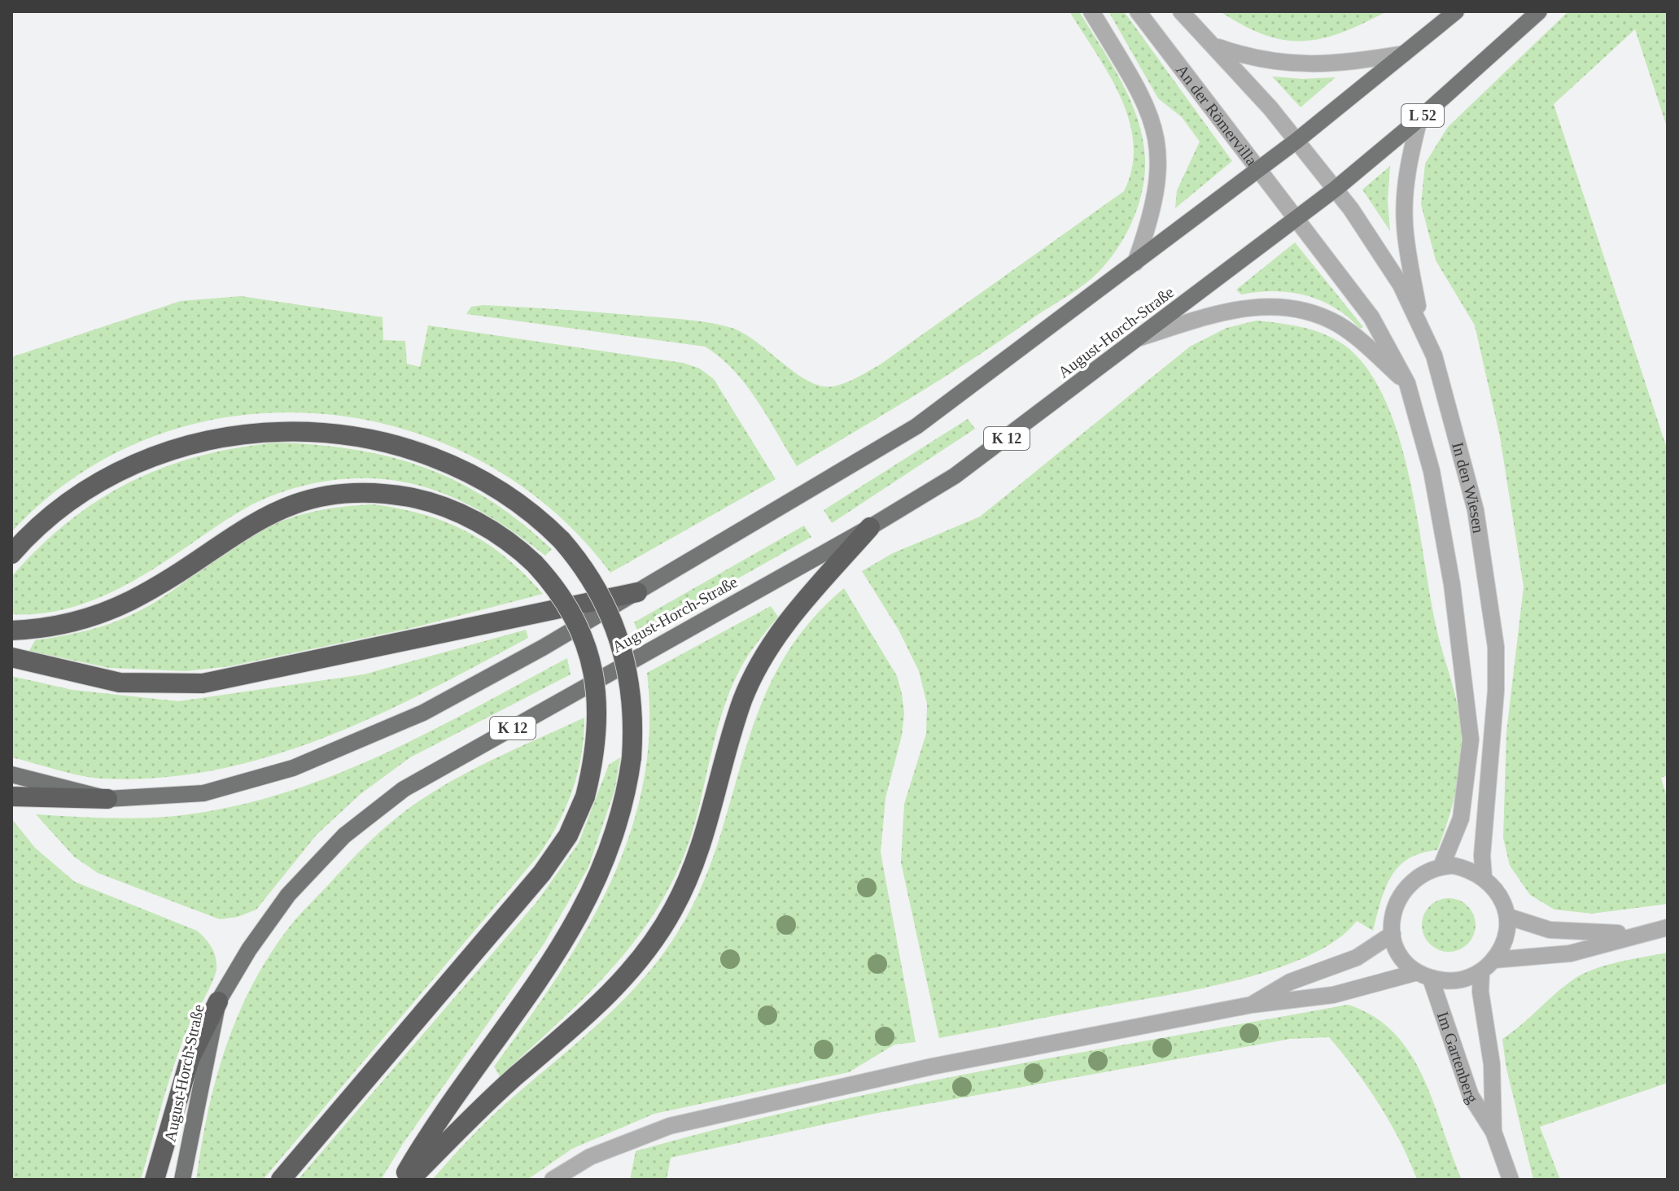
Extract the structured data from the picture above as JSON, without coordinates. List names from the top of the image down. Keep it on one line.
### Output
{"streets":{"main road":["L 52","August-Horch-Straße","K 12"],"street":["An der Römervilla","In den Wiesen","Im Gartenberg"]},"crossings":[["An der Römervilla","August-Horch-Straße"],["An der Römervilla","In den Wiesen"],["L 52","August-Horch-Straße"],["L 52","In den Wiesen"],["August-Horch-Straße","K 12"],["August-Horch-Straße","In den Wiesen"],["K 12","In den Wiesen"],["In den Wiesen","Im Gartenberg"]]}
